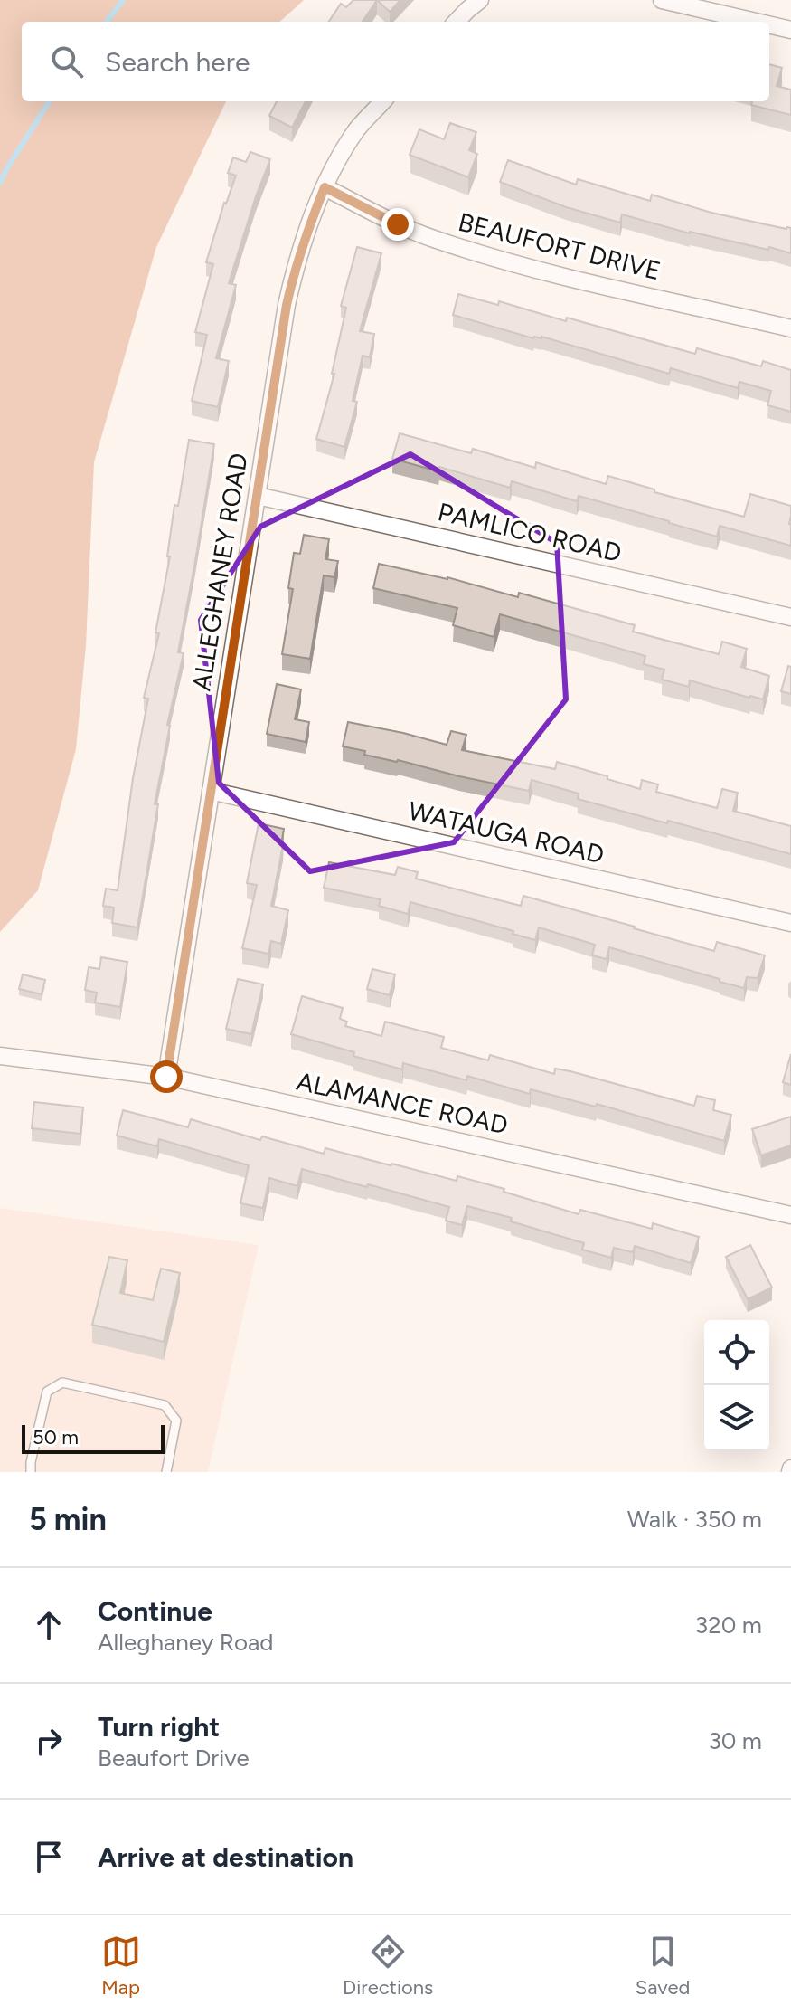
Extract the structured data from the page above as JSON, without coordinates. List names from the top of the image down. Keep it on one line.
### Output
{"streets":{"street":["BEAUFORT DRIVE","PAMLICO ROAD","ALLEGHANEY ROAD","WATAUGA ROAD","ALAMANCE ROAD"]},"crossings":[["BEAUFORT DRIVE","ALLEGHANEY ROAD"],["PAMLICO ROAD","ALLEGHANEY ROAD"],["ALLEGHANEY ROAD","WATAUGA ROAD"],["ALLEGHANEY ROAD","ALAMANCE ROAD"]],"scale_bar":"50 m","page":{"search":"Search here","scale":"50 m","heading":["5 min","Walk · 350 m"],"list":[["Continue","Alleghaney Road","320 m"],["Turn right","Beaufort Drive","30 m"],"Arrive at destination"],"nav":["Map","Directions","Saved"]}}
